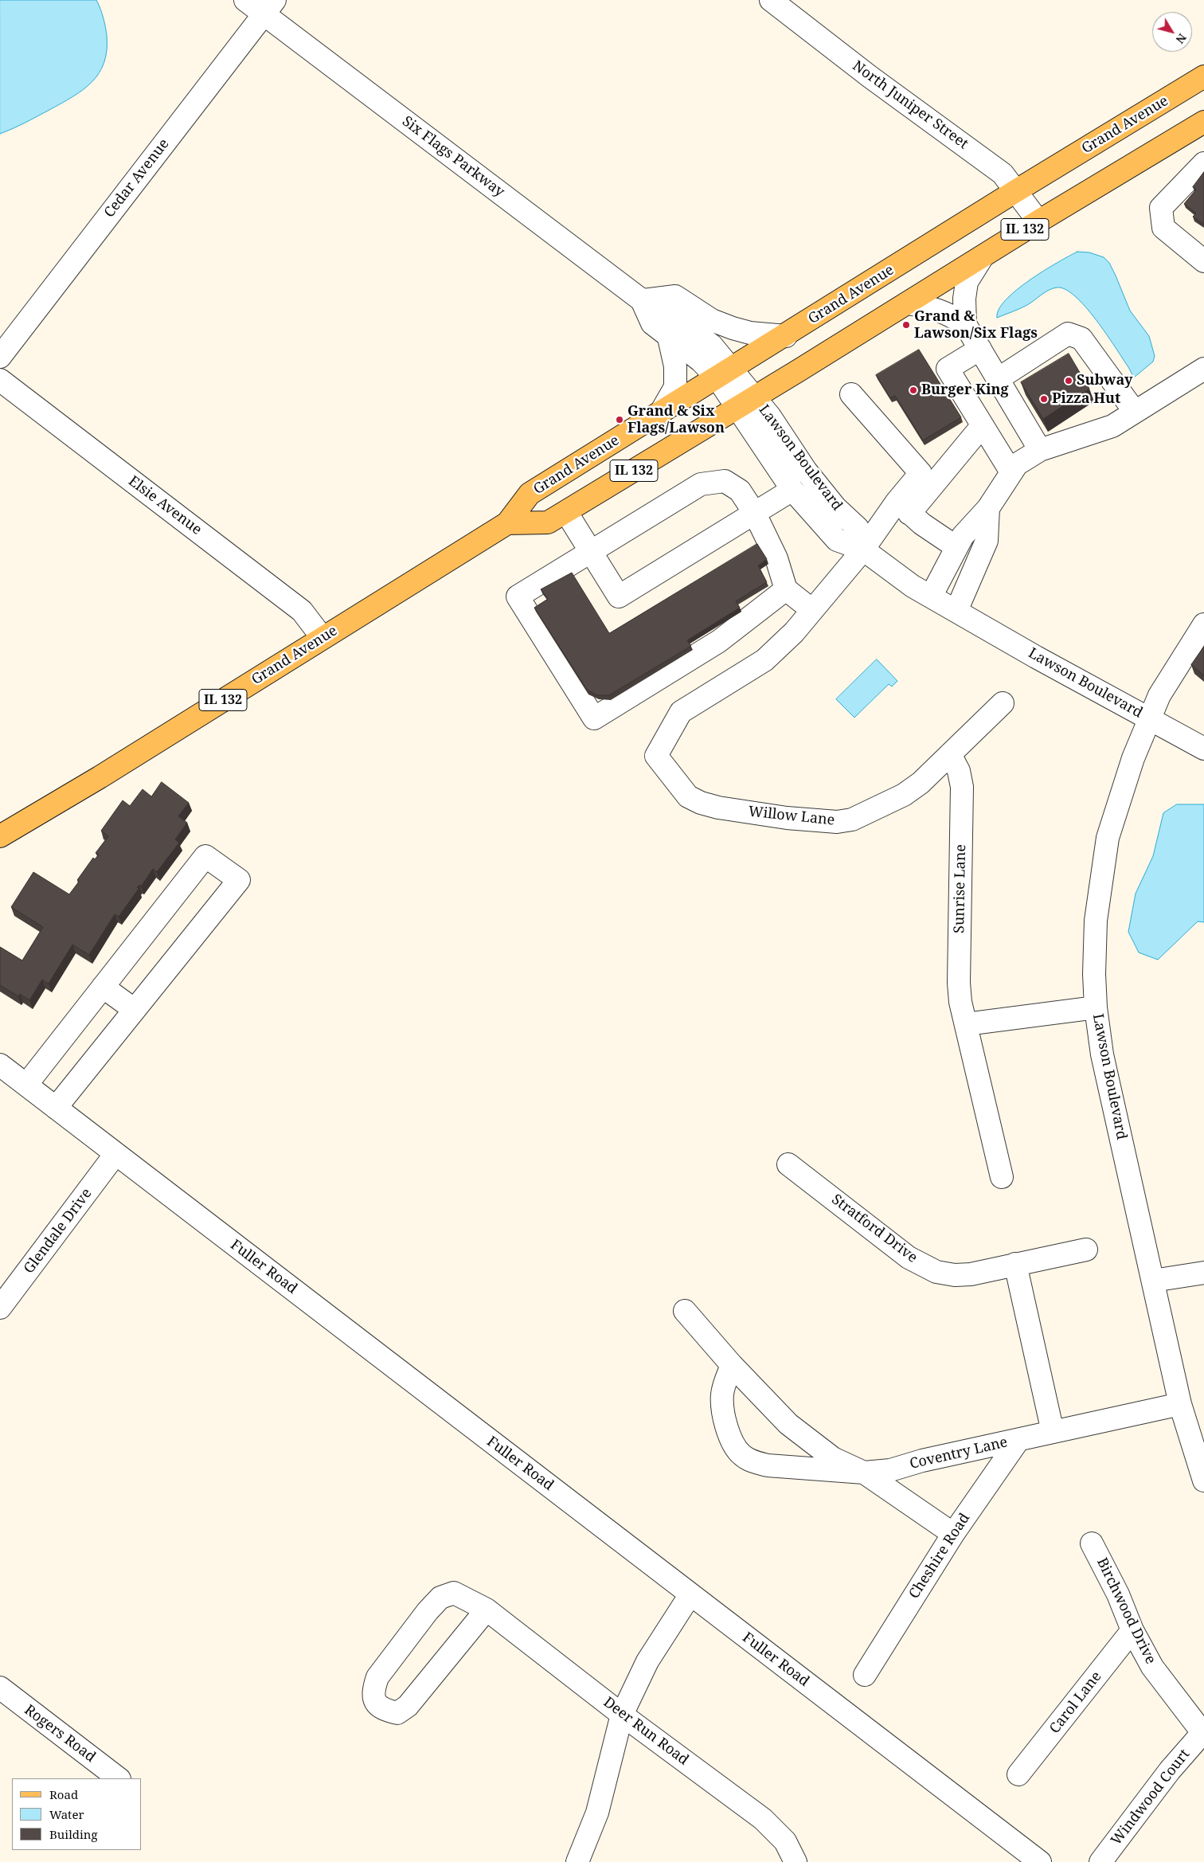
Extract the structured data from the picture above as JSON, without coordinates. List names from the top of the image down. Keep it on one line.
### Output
{"streets":{"main road":["Grand Avenue","IL 132"],"street":["North Juniper Street","Six Flags Parkway","Cedar Avenue","Lawson Boulevard","Elsie Avenue","Willow Lane","Sunrise Lane","Stratford Drive","Glendale Drive","Fuller Road","Coventry Lane","Cheshire Road","Birchwood Drive","Carol Lane","Deer Run Road","Rogers Road","Windwood Court"]},"crossings":[["North Juniper Street","Grand Avenue"],["North Juniper Street","IL 132"],["Grand Avenue","Six Flags Parkway"],["Grand Avenue","IL 132"],["Grand Avenue","Lawson Boulevard"],["Grand Avenue","Elsie Avenue"],["Six Flags Parkway","Cedar Avenue"],["Six Flags Parkway","Lawson Boulevard"],["IL 132","Lawson Boulevard"],["Willow Lane","Sunrise Lane"],["Glendale Drive","Fuller Road"],["Coventry Lane","Cheshire Road"],["Birchwood Drive","Carol Lane"],["Birchwood Drive","Windwood Court"]],"places":["Grand & Lawson/Six Flags","Subway","Burger King","Pizza Hut","Grand & Six Flags/Lawson"],"legend":["Road","Water","Building"],"north":"bottom right"}
